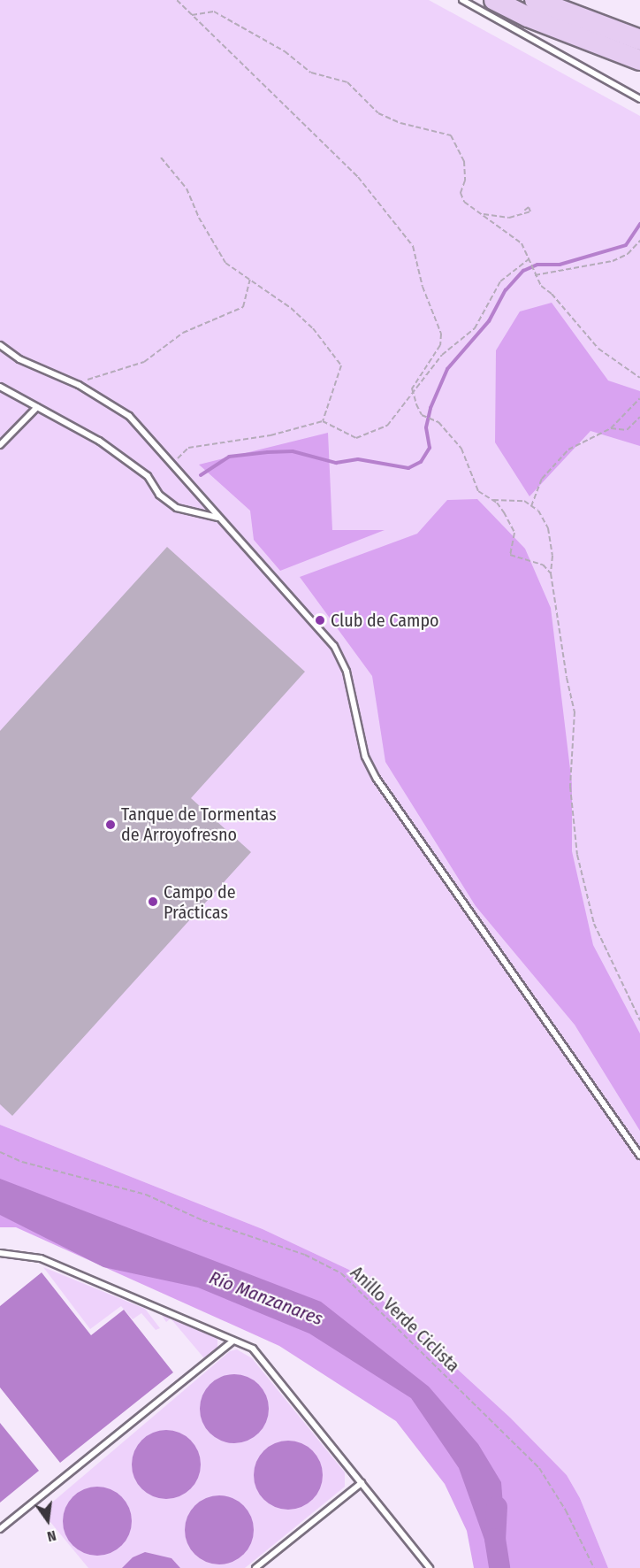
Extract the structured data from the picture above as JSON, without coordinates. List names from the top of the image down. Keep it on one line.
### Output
{"streets":{"path":["Anillo Verde Ciclista"]},"water":["Río Manzanares"],"places":["Club de Campo","Tanque de Tormentas de Arroyofresno","Campo de Prácticas"],"north":"bottom"}
